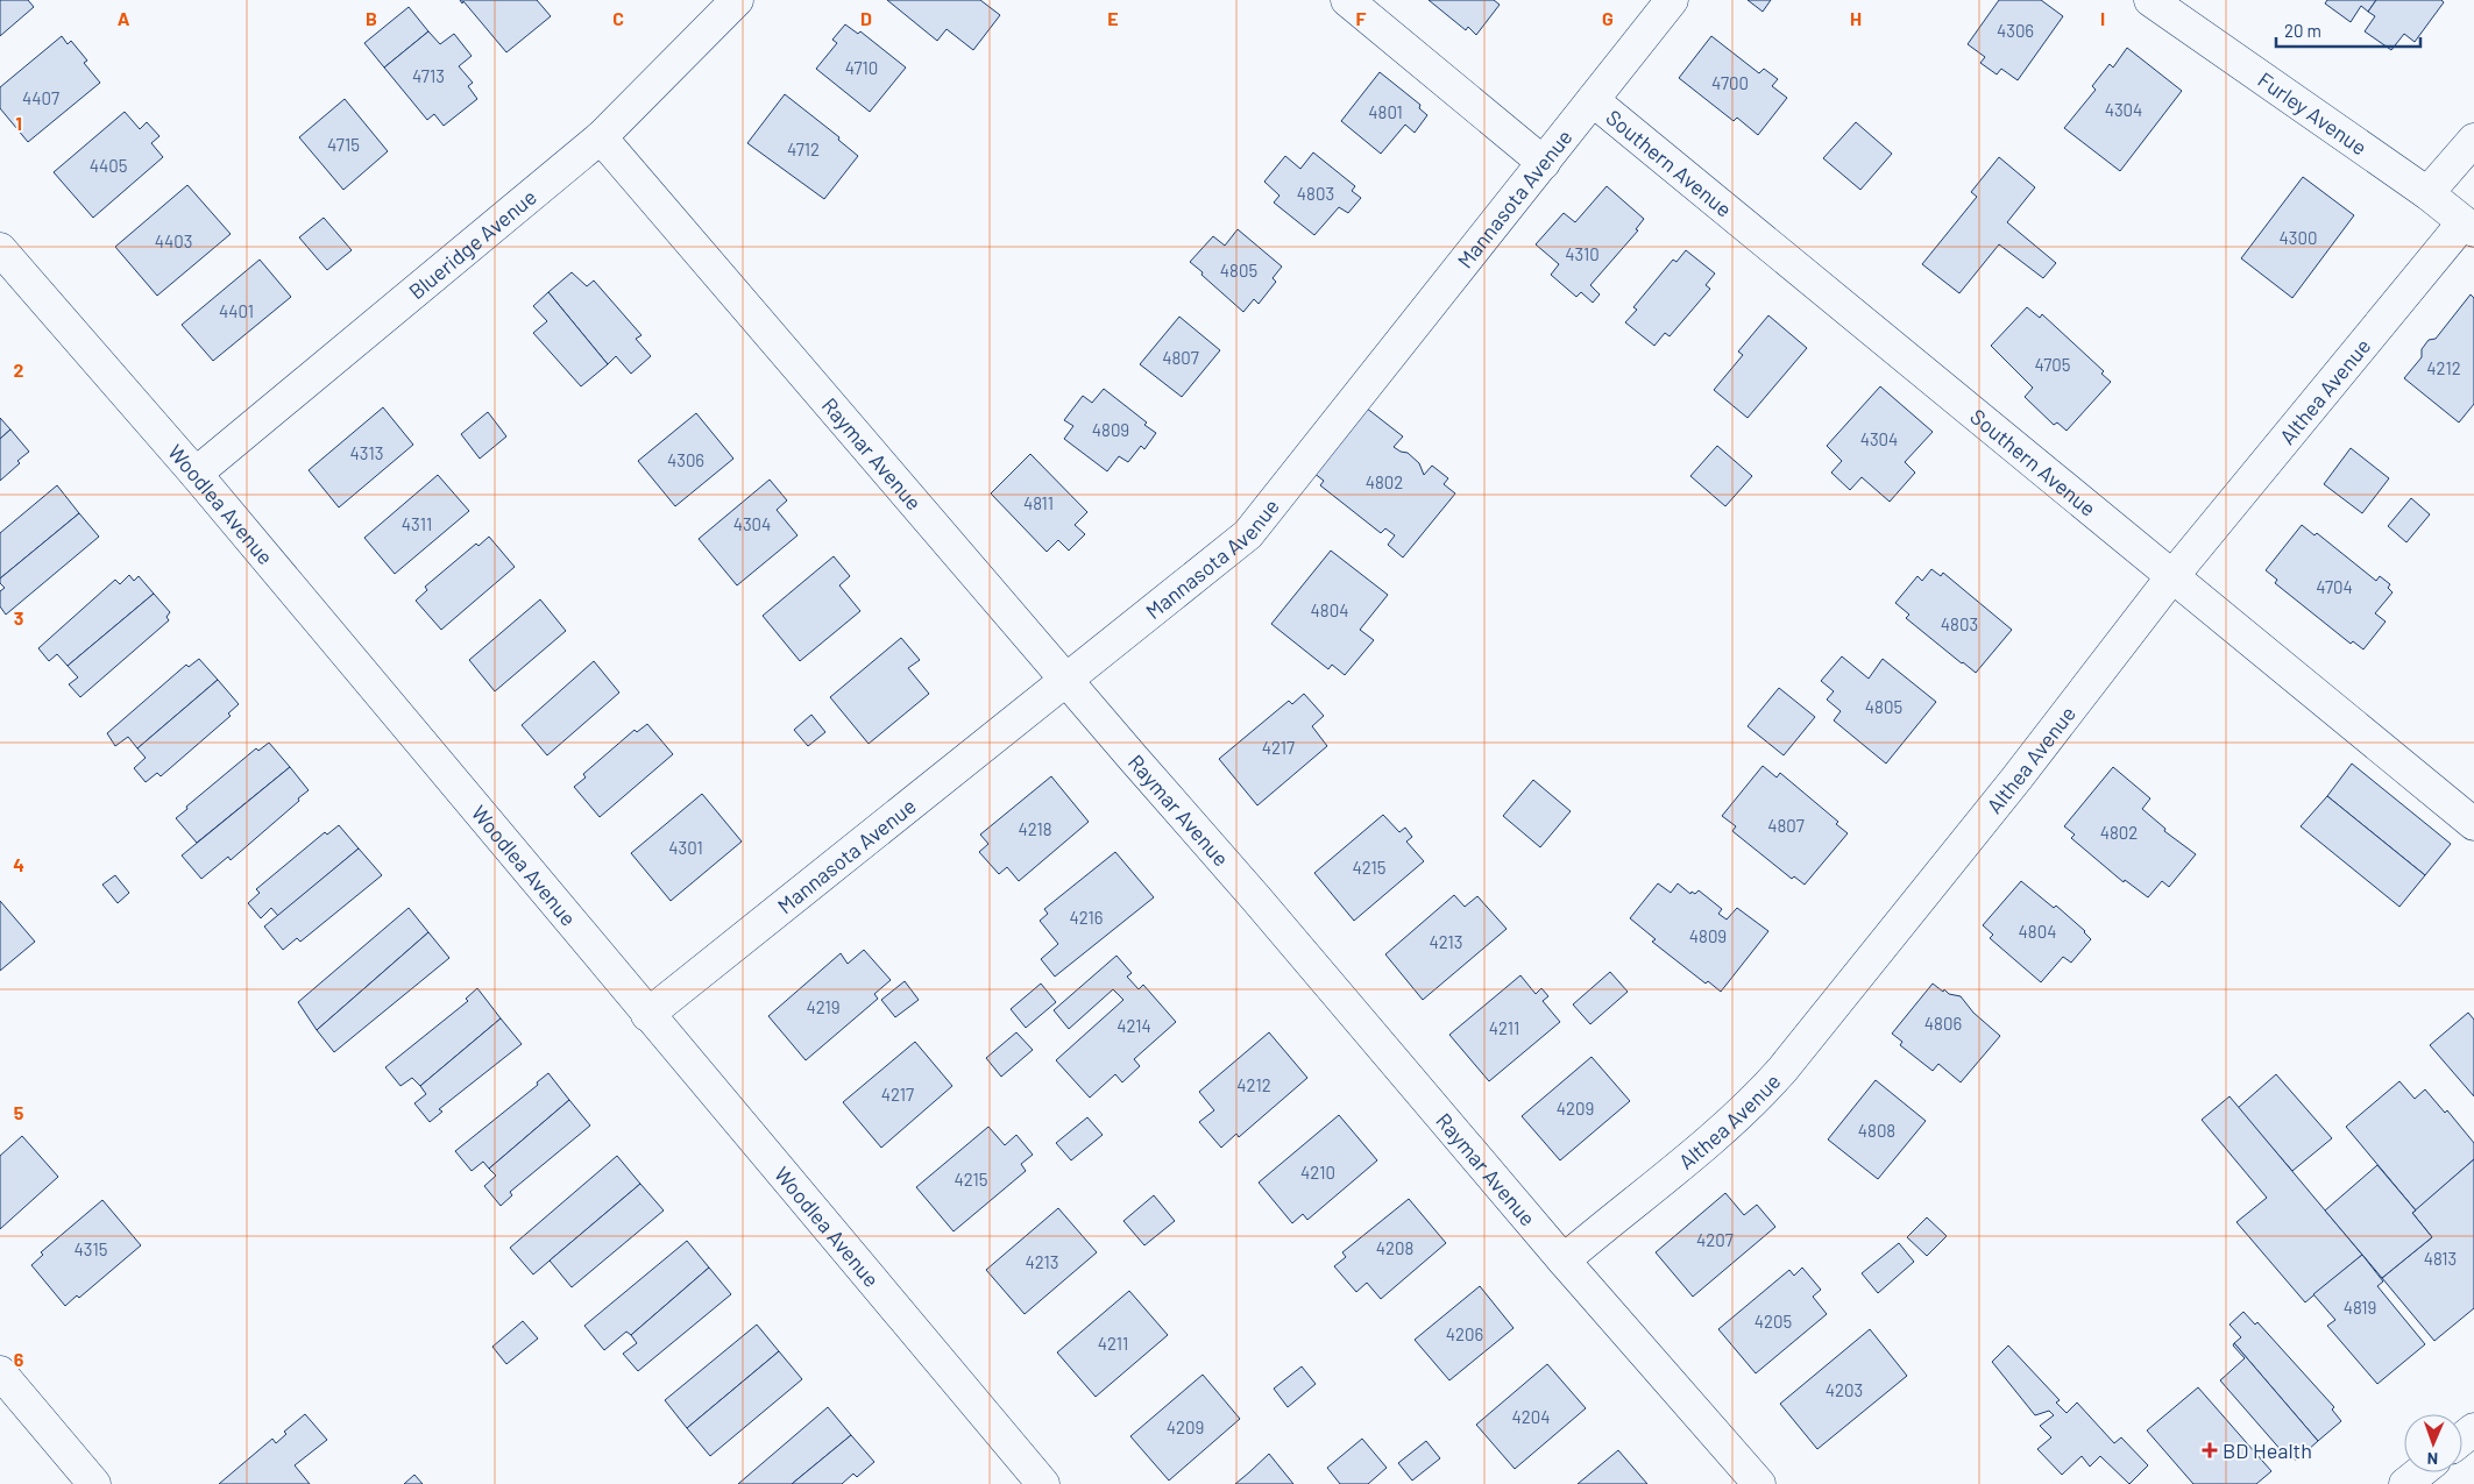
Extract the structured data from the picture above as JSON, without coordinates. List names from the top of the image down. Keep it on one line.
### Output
{"streets":{"street":["Furley Avenue","Southern Avenue","Mannasota Avenue","Blueridge Avenue","Althea Avenue","Raymar Avenue","Woodlea Avenue"]},"crossings":[["Furley Avenue","Althea Avenue"],["Southern Avenue","Mannasota Avenue"],["Southern Avenue","Althea Avenue"],["Mannasota Avenue","Raymar Avenue"],["Mannasota Avenue","Woodlea Avenue"],["Blueridge Avenue","Raymar Avenue"],["Blueridge Avenue","Woodlea Avenue"],["Althea Avenue","Raymar Avenue"]],"places":{"health":["BD Health"]},"house_numbers":["4306","4710","4713","4700","4407","4304","4801","4715","4712","4405","4803","4300","4403","4310","4805","4401","4807","4705","4212","4809","4304","4313","4306","4802","4811","4311","4304","4704","4804","4803","4805","4217","4807","4218","4802","4301","4215","4216","4804","4809","4213","4219","4806","4214","4211","4212","4217","4209","4808","4210","4215","4207","4208","4315","4813","4213","4819","4205","4206","4211","4203","4204","4209"],"scale_bar":"20 m","north":"bottom","grid":{"columns":["A","B","C","D","E","F","G","H","I"],"rows":["1","2","3","4","5","6"]}}
